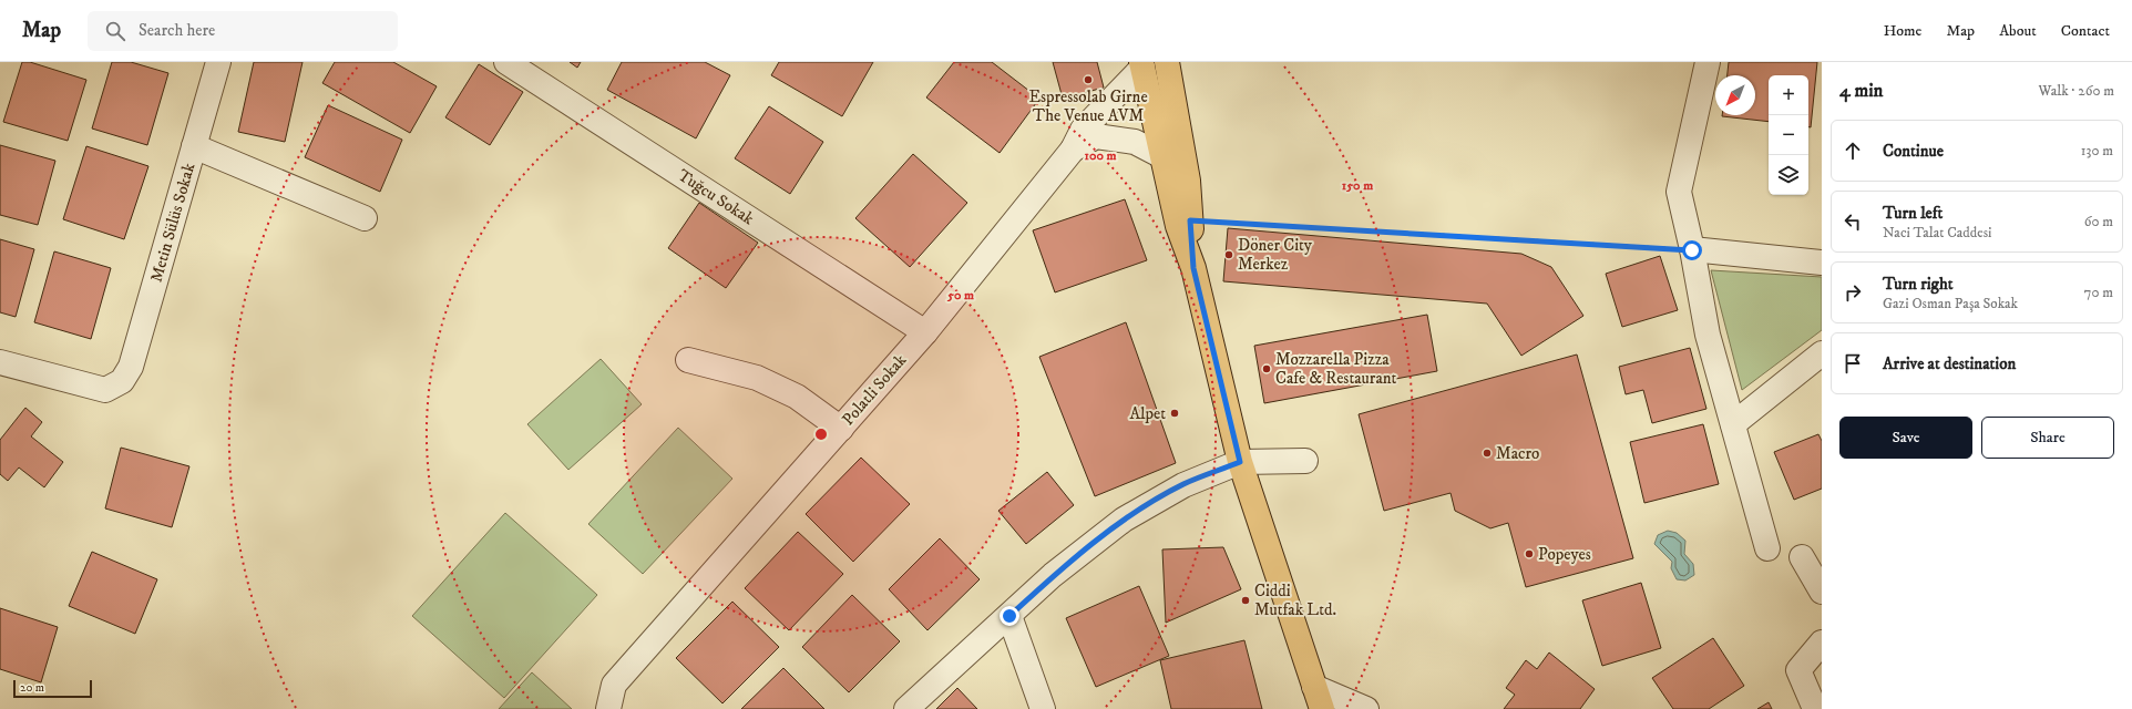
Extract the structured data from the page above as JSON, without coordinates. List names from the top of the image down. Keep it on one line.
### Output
{"streets":{"street":["Tuğcu Sokak","Metin Sülüs Sokak","Polatli Sokak"]},"crossings":[["Tuğcu Sokak","Polatli Sokak"]],"places":["Espressolab Girne The Venue AVM","Döner City Merkez","Mozzarella Pizza Cafe & Restaurant","Alpet","Macro","Popeyes","Ciddi Mutfak Ltd."],"scale_bar":"20 m","north":"bottom left","page":{"header":"Map","search":"Search here","nav":["Home","Map","About","Contact"],"heading":["4 min","Walk · 260 m"],"map_buttons":["+","−"],"list":[["Continue","130 m"],["Turn left","Naci Talat Caddesi","60 m"],["Turn right","Gazi Osman Paşa Sokak","70 m"],"Arrive at destination"],"buttons":["Save","Share"],"scale":"20 m"},"rings":["100 m","150 m","50 m"]}
